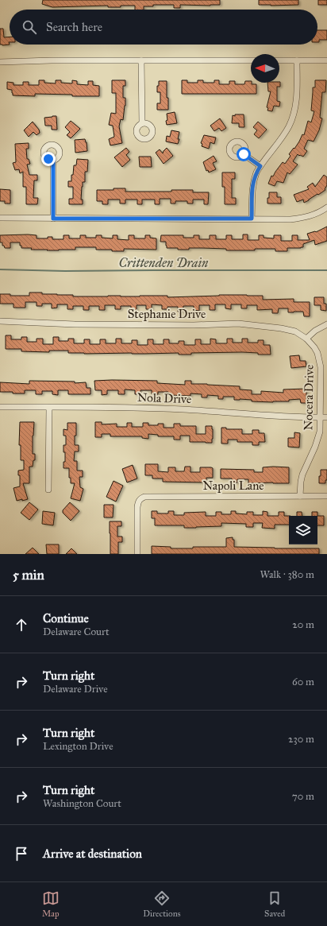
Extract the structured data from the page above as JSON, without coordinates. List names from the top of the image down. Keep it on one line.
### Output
{"streets":{"street":["Stephanie Drive","Nocera Drive","Nola Drive","Napoli Lane"]},"crossings":[["Stephanie Drive","Nocera Drive"],["Nocera Drive","Nola Drive"],["Nocera Drive","Napoli Lane"]],"water":["Crittenden Drain"],"north":"left","page":{"search":"Search here","heading":["5 min","Walk · 380 m"],"list":[["Continue","Delaware Court","20 m"],["Turn right","Delaware Drive","60 m"],["Turn right","Lexington Drive","230 m"],["Turn right","Washington Court","70 m"],"Arrive at destination"],"nav":["Map","Directions","Saved"]}}
